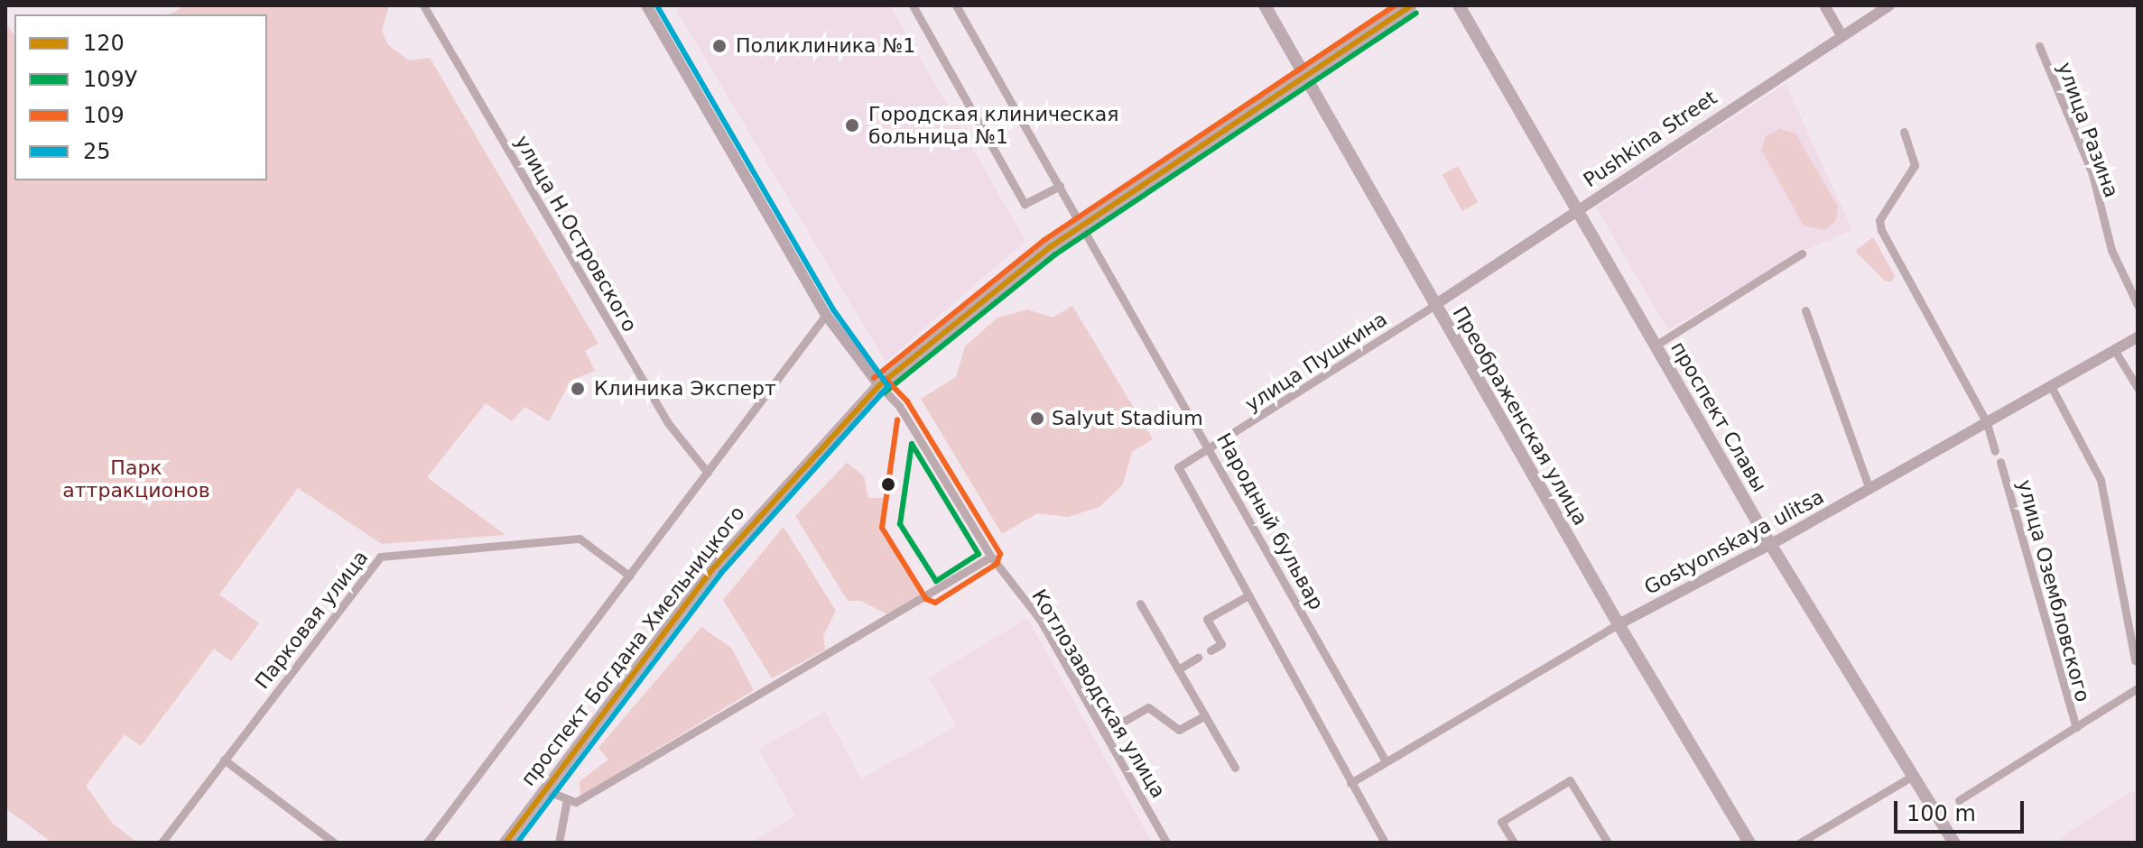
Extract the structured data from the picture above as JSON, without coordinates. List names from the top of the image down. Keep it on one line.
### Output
{"streets":{"main road":["Преображенская улица","проспект Славы","проспект Богдана Хмельницкого"],"street":["улица Разина","Pushkina Street","улица Н.Островского","улица Пушкина","Народный бульвар","Gostyonskaya ulitsa","улица Озембловского","Парковая улица","Котлозаводская улица"]},"crossings":[["Pushkina Street","улица Пушкина"],["Pushkina Street","Преображенская улица"],["Pushkina Street","проспект Славы"],["улица Пушкина","Преображенская улица"],["улица Пушкина","Народный бульвар"],["Преображенская улица","Gostyonskaya ulitsa"],["Преображенская улица","проспект Богдана Хмельницкого"],["проспект Славы","Gostyonskaya ulitsa"],["Народный бульвар","Gostyonskaya ulitsa"],["Народный бульвар","проспект Богдана Хмельницкого"],["проспект Богдана Хмельницкого","Котлозаводская улица"]],"parks":["Парк аттракционов"],"places":["Поликлиника №1","Городская клиническая больница №1","Клиника Эксперт","Salyut Stadium"],"lines":["transit line 120","transit line 109","transit line 25","transit line 109У"],"legend":["120","109У","109","25"],"scale_bar":"100 m"}
